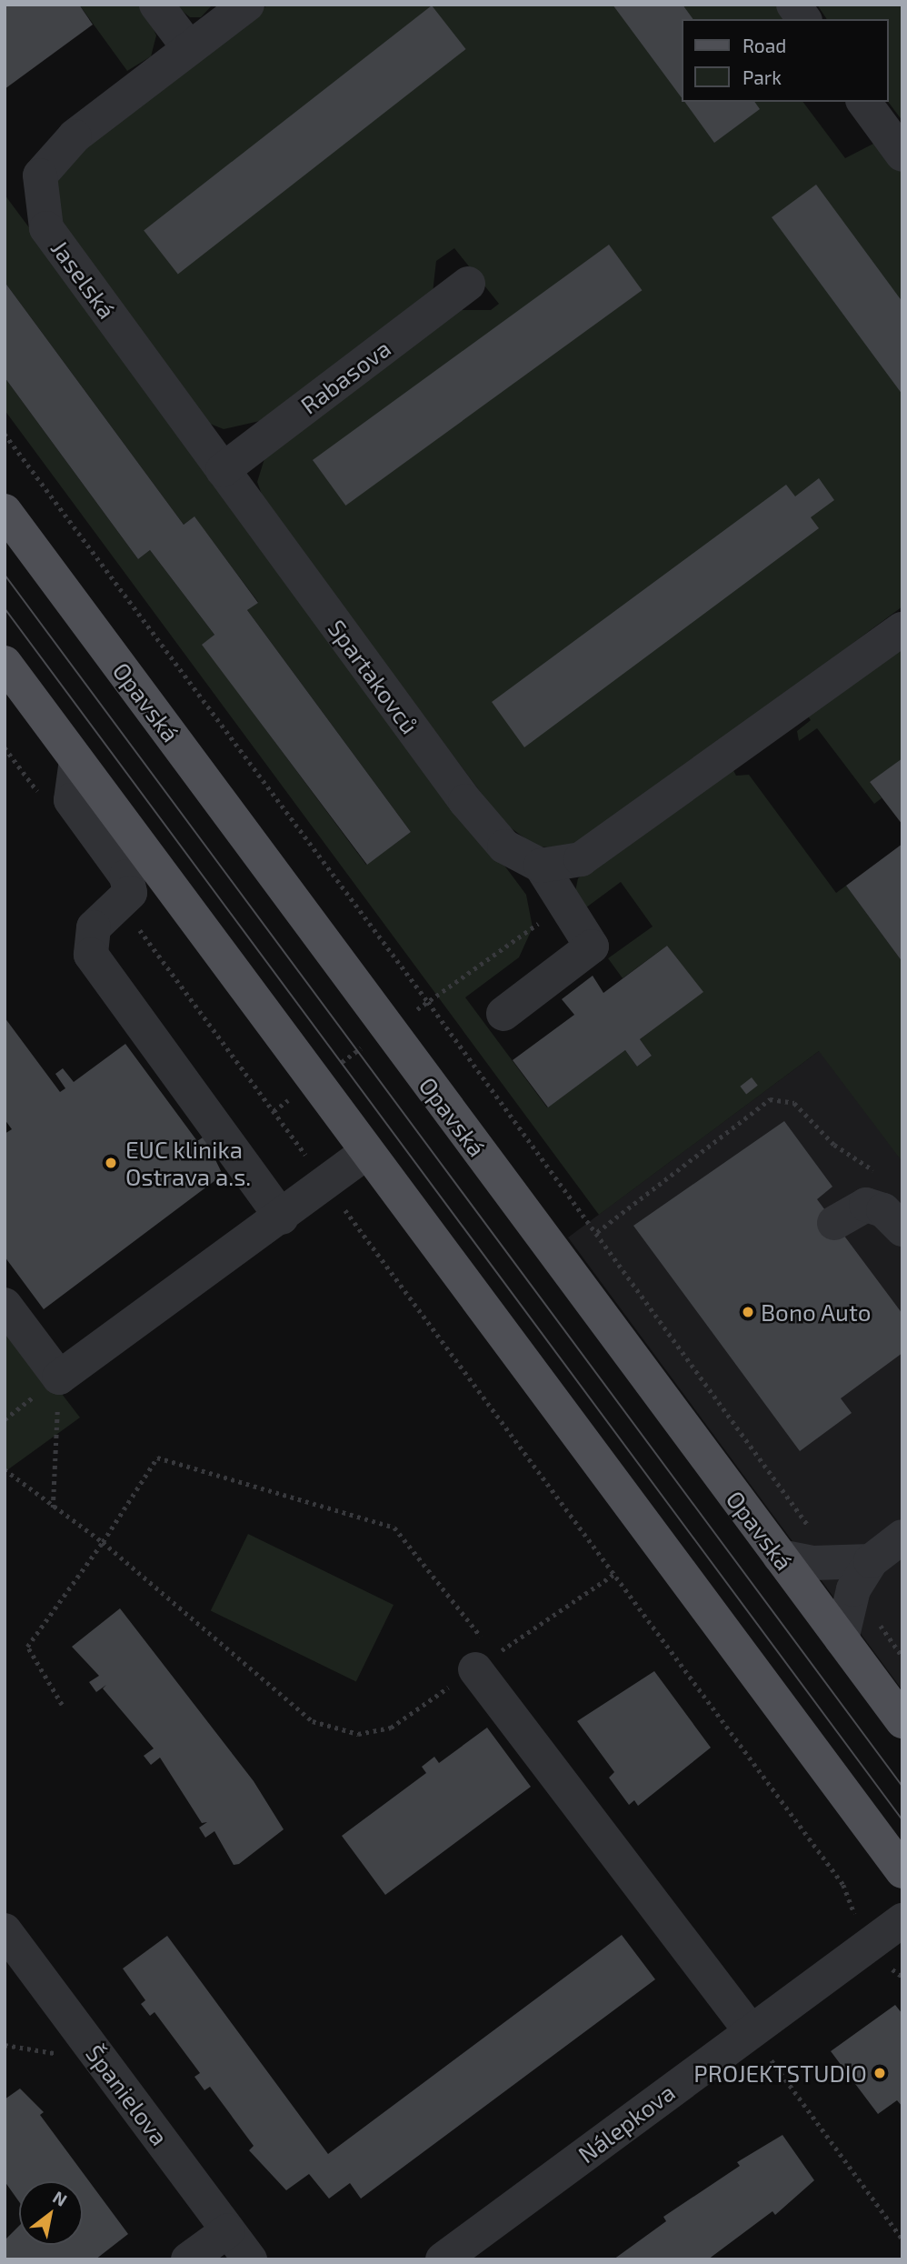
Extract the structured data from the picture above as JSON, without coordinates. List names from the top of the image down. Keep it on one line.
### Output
{"streets":{"main road":["Opavská"],"street":["Jaselská","Rabasova","Spartakovců","Španielova","Nálepkova"]},"crossings":[["Jaselská","Rabasova"],["Jaselská","Spartakovců"],["Rabasova","Spartakovců"]],"places":["EUC klinika Ostrava a.s.","Bono Auto","PROJEKTSTUDIO"],"legend":["Road","Park"],"north":"top right"}
